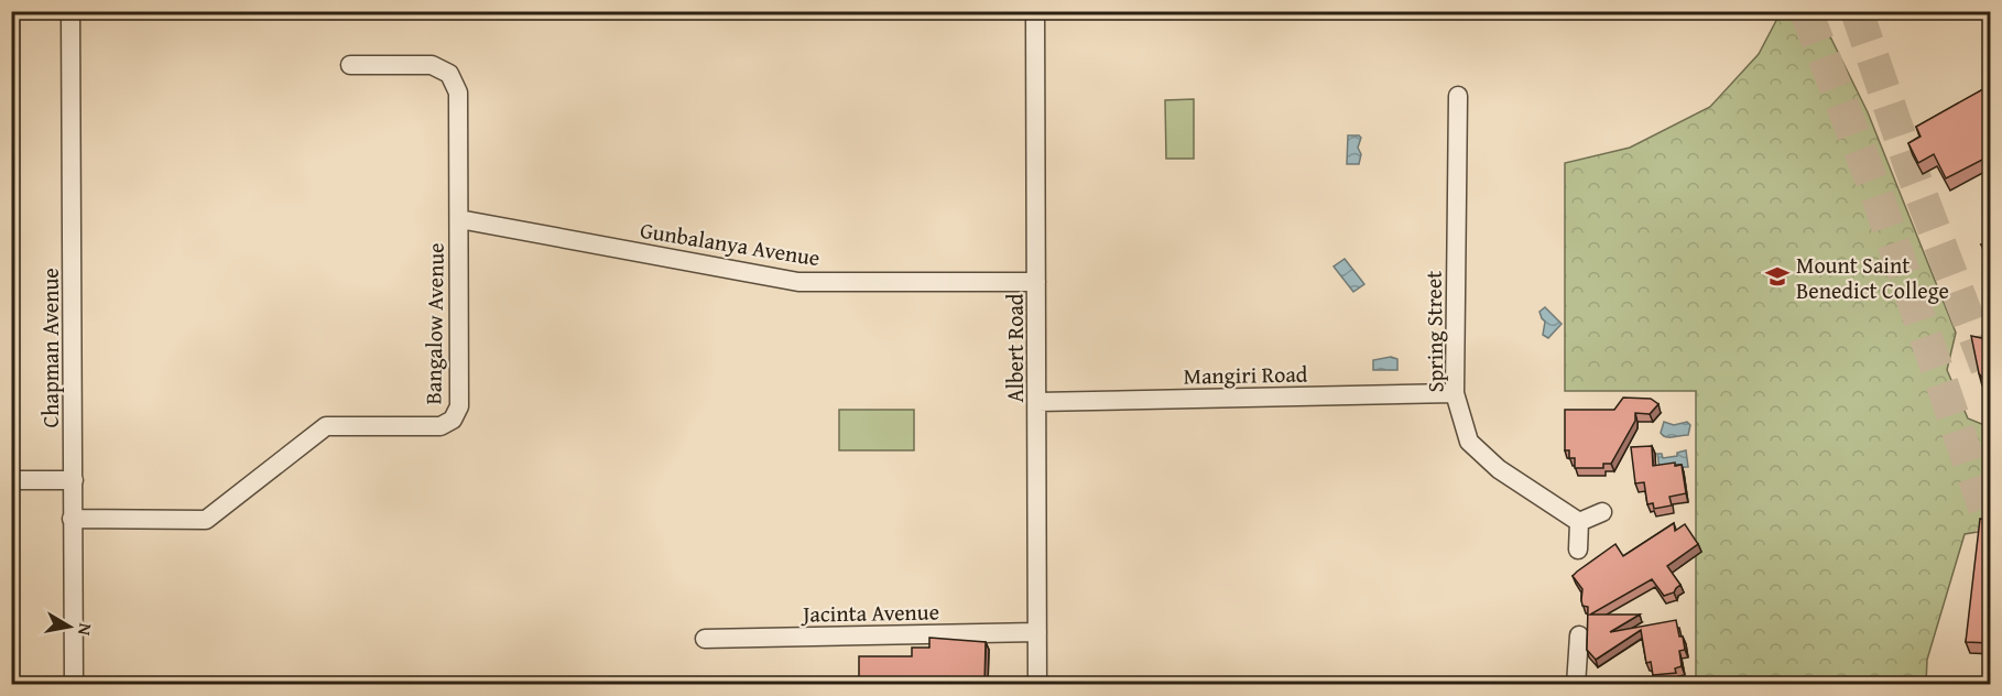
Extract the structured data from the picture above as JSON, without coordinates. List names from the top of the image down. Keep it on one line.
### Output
{"streets":{"street":["Gunbalanya Avenue","Bangalow Avenue","Spring Street","Chapman Avenue","Albert Road","Mangiri Road","Jacinta Avenue"]},"crossings":[["Gunbalanya Avenue","Bangalow Avenue"],["Gunbalanya Avenue","Albert Road"],["Bangalow Avenue","Chapman Avenue"],["Spring Street","Mangiri Road"],["Albert Road","Mangiri Road"],["Albert Road","Jacinta Avenue"]],"places":{"school or university":["Mount Saint Benedict College"]},"north":"right"}
